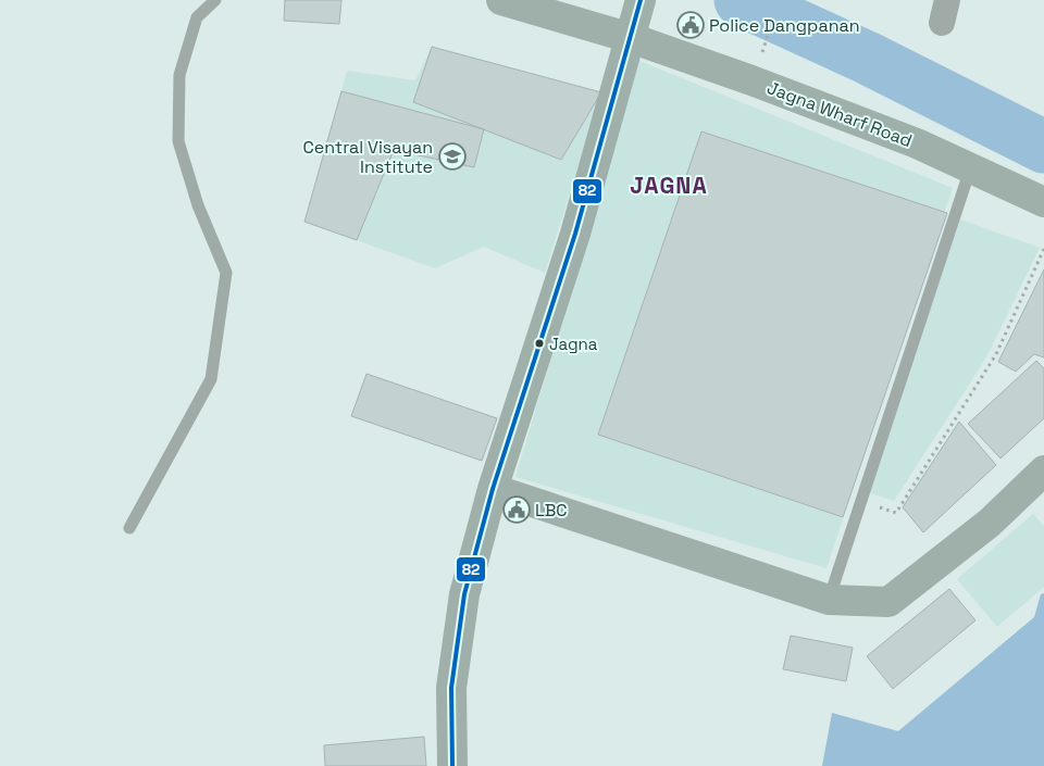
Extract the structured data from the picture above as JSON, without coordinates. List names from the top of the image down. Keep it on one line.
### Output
{"streets":{"main road":["Jagna Wharf Road"]},"districts":["JAGNA"],"places":{"public building":["Police Dangpanan","LBC"],"school or university":["Central Visayan Institute"],"other":["Jagna"]},"lines":["transit line 82"]}
